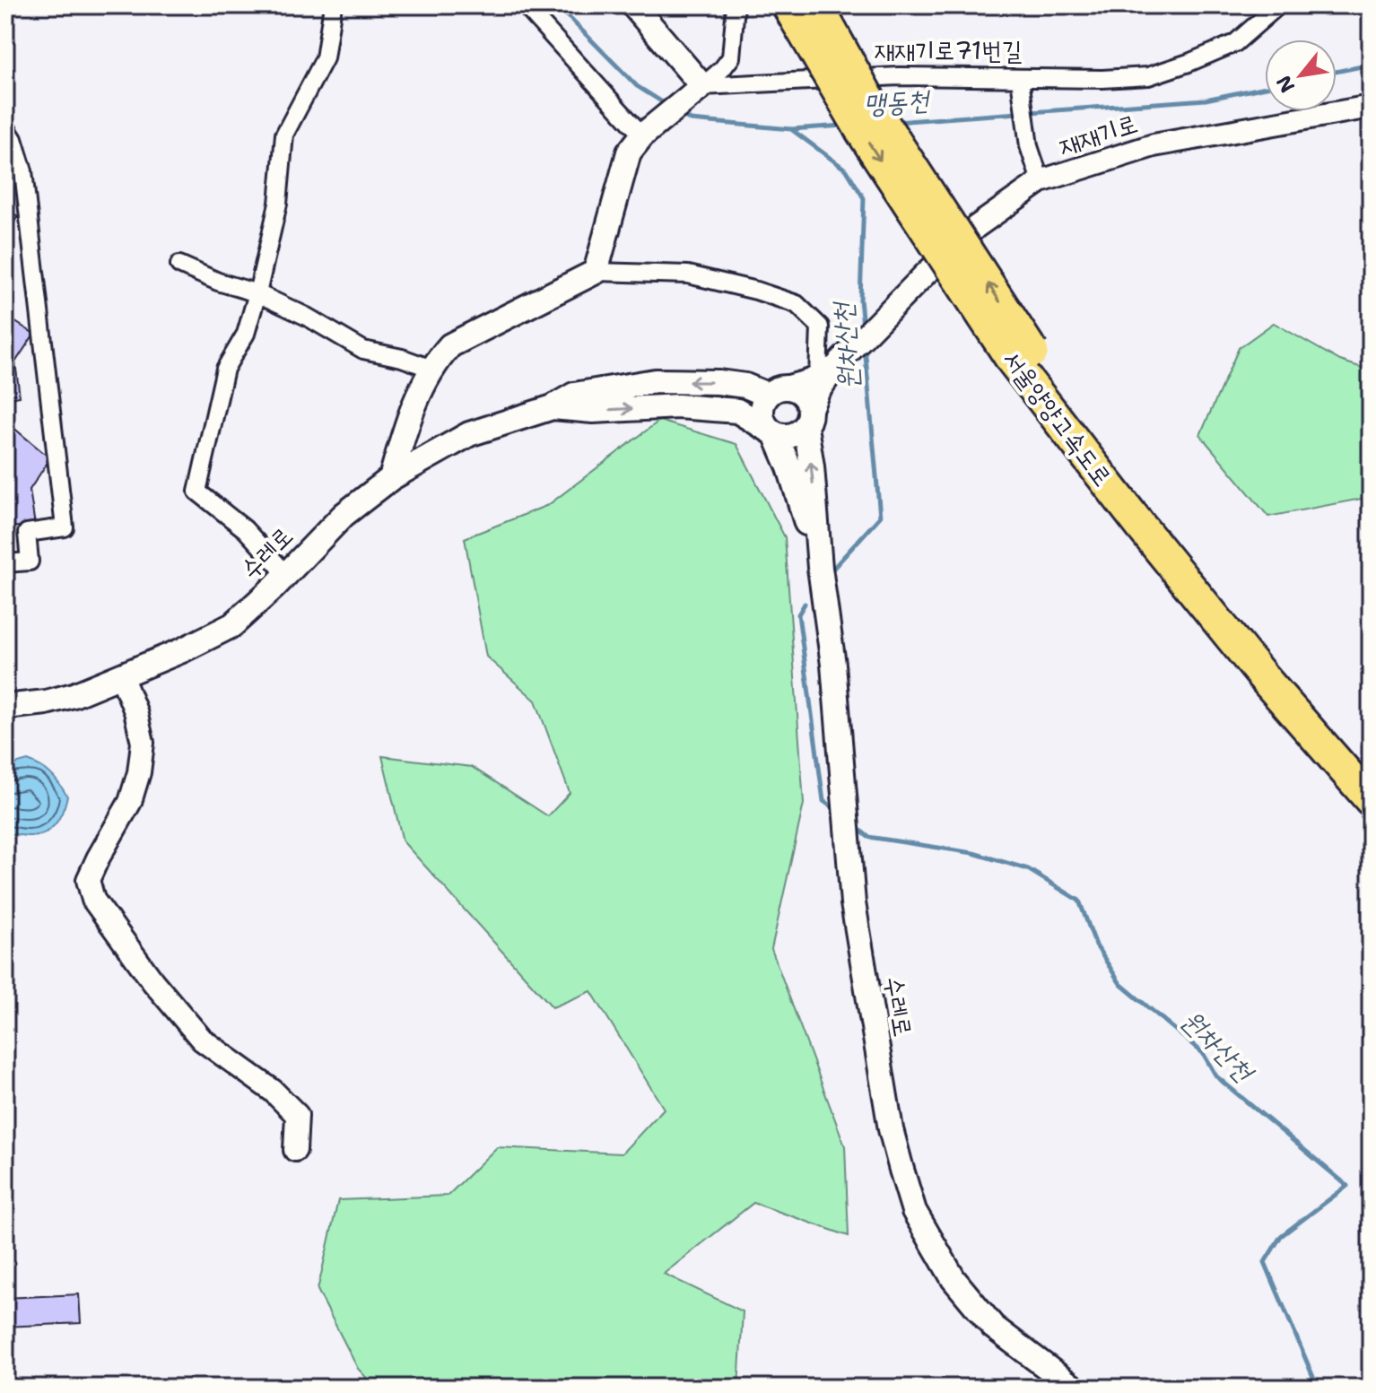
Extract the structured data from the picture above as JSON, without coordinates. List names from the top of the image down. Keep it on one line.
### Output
{"streets":{"highway":["서울양양고속도로"],"main road":["수레로"],"street":["재재기로71번길","재재기로"]},"water":["맹동천","원차산천"],"north":"bottom left"}
